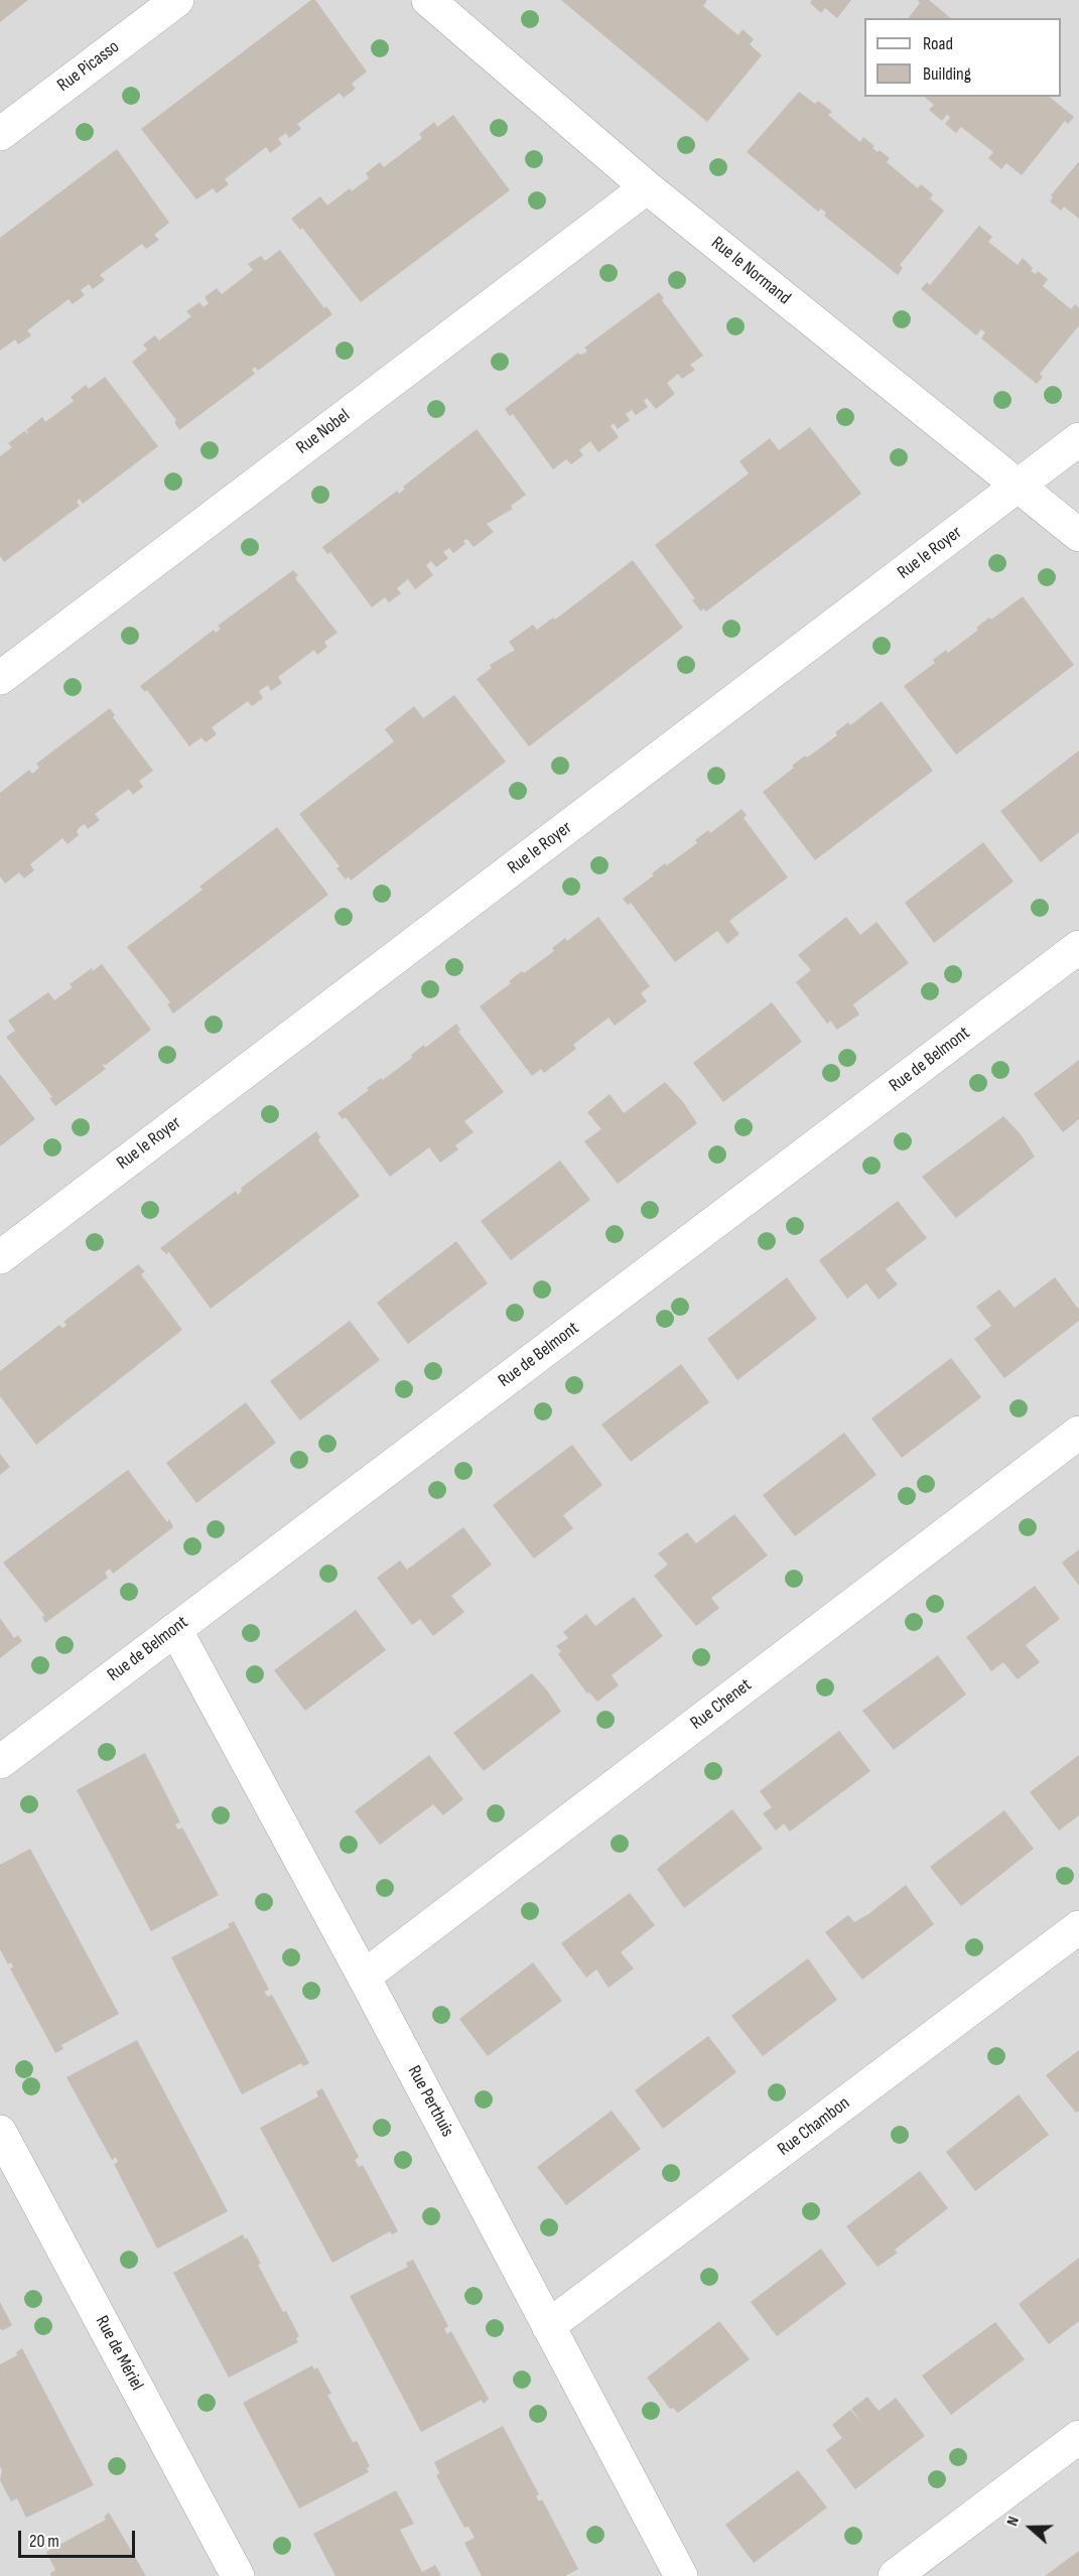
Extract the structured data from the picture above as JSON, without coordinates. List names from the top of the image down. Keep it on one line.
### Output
{"streets":{"street":["Rue Picasso","Rue le Normand","Rue Nobel","Rue le Royer","Rue de Belmont","Rue Chenet","Rue Perthuis","Rue Chambon","Rue de Mériel"]},"crossings":[["Rue le Normand","Rue Nobel"],["Rue le Normand","Rue le Royer"],["Rue de Belmont","Rue Perthuis"],["Rue Chenet","Rue Perthuis"],["Rue Perthuis","Rue Chambon"]],"legend":["Road","Building"],"scale_bar":"20 m","north":"left"}
